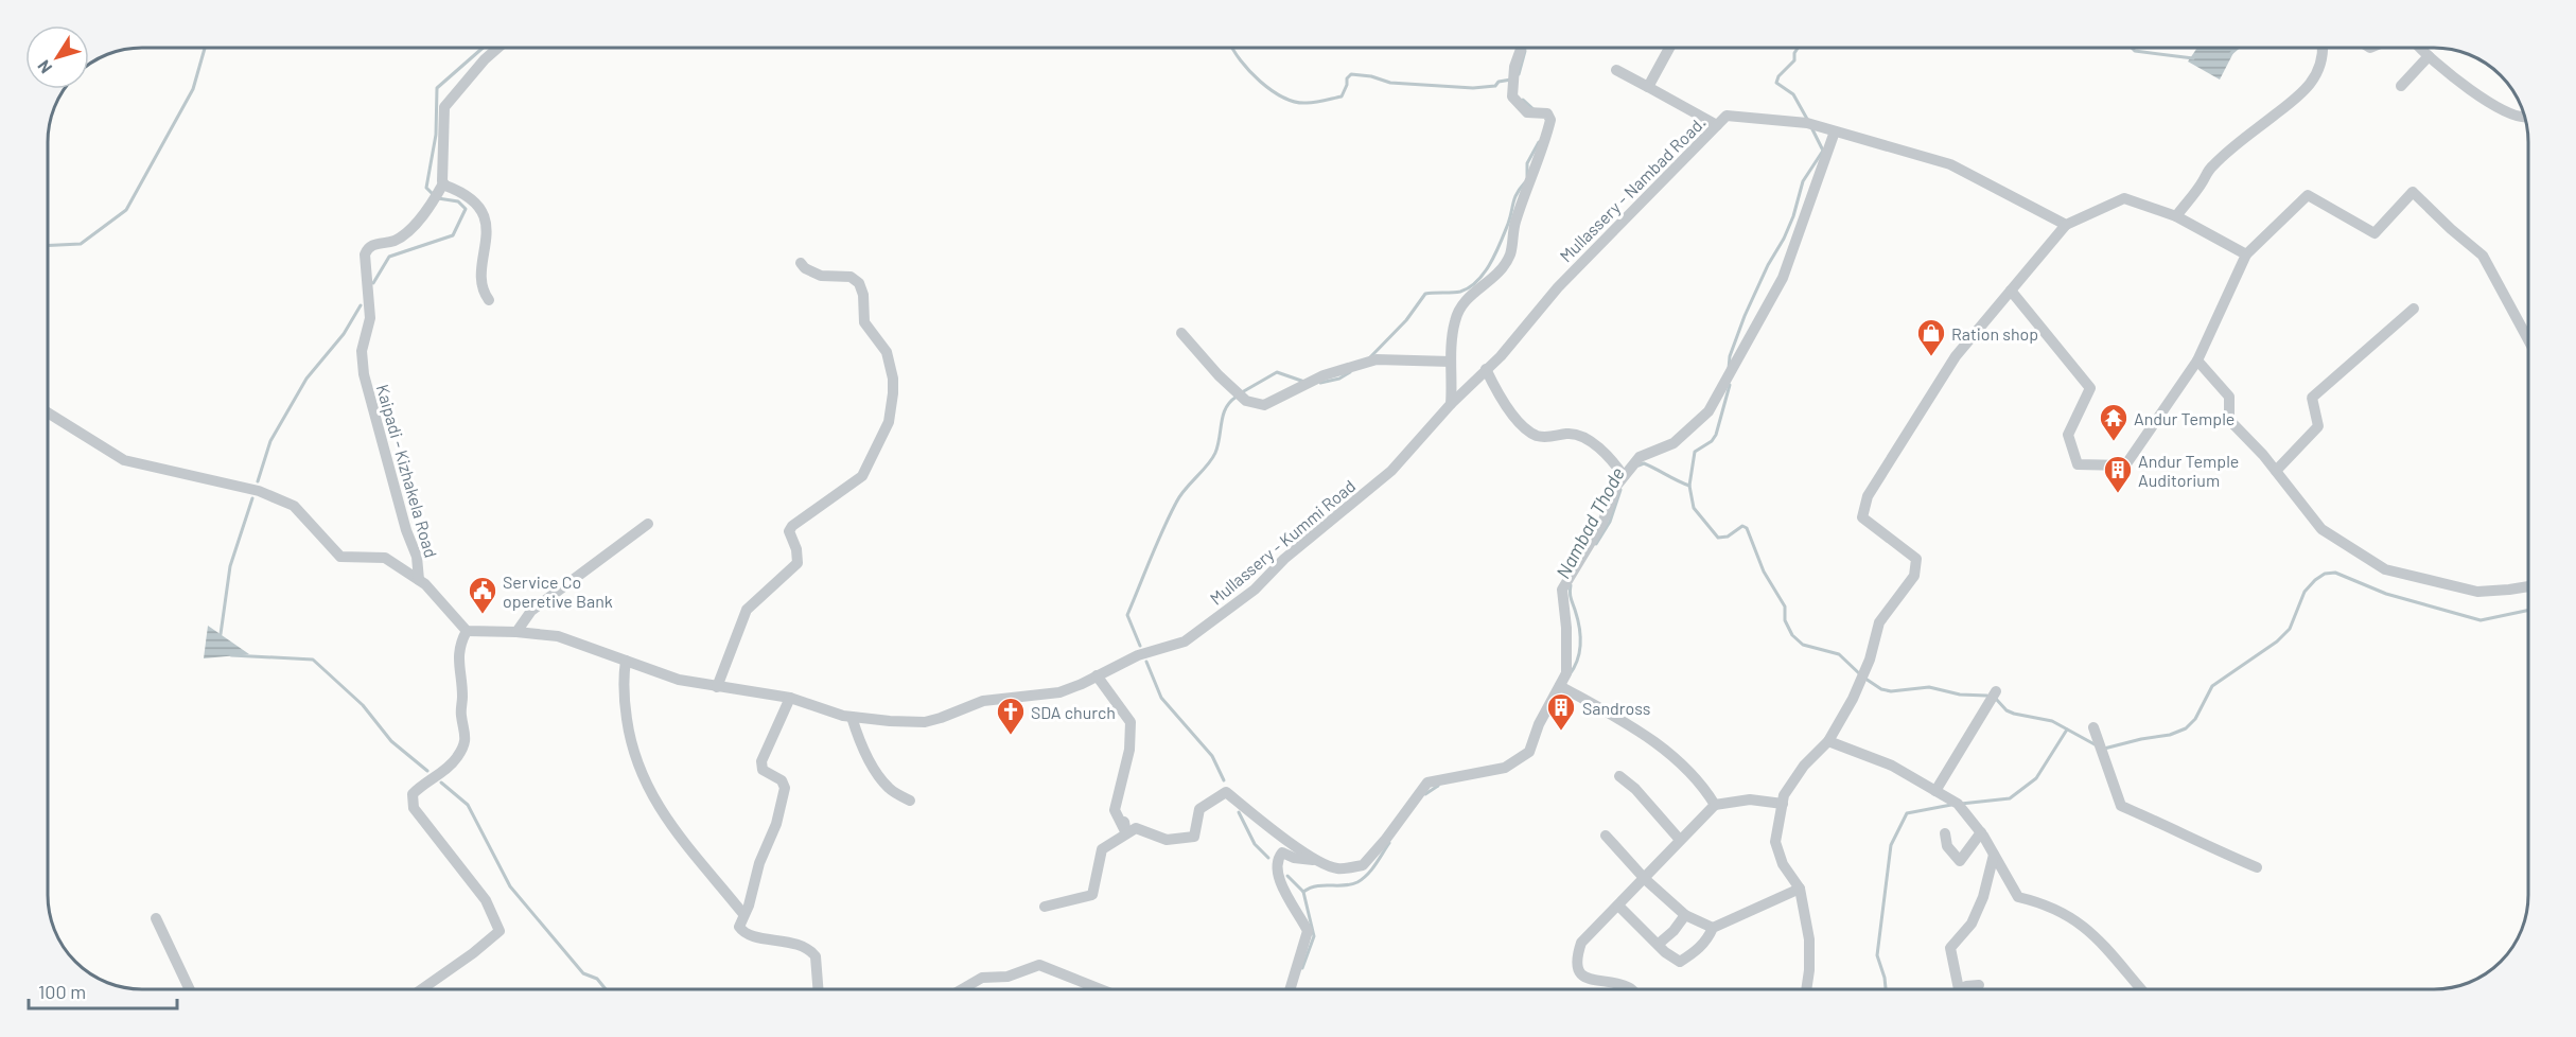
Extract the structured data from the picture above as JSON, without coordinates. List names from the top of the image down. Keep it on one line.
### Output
{"streets":{"street":["Mullassery - Nambad Road.","Kaipadi - Kizhakela Road","Mullassery - Kummi Road"]},"crossings":[["Mullassery - Nambad Road.","Mullassery - Kummi Road"]],"water":["Nambad Thode"],"places":{"shop":["Ration shop"],"temple":["Andur Temple"],"building":["Andur Temple Auditorium","Sandross"],"public building":["Service Co operetive Bank"],"church":["SDA church"]},"scale_bar":"100 m","north":"bottom left"}
